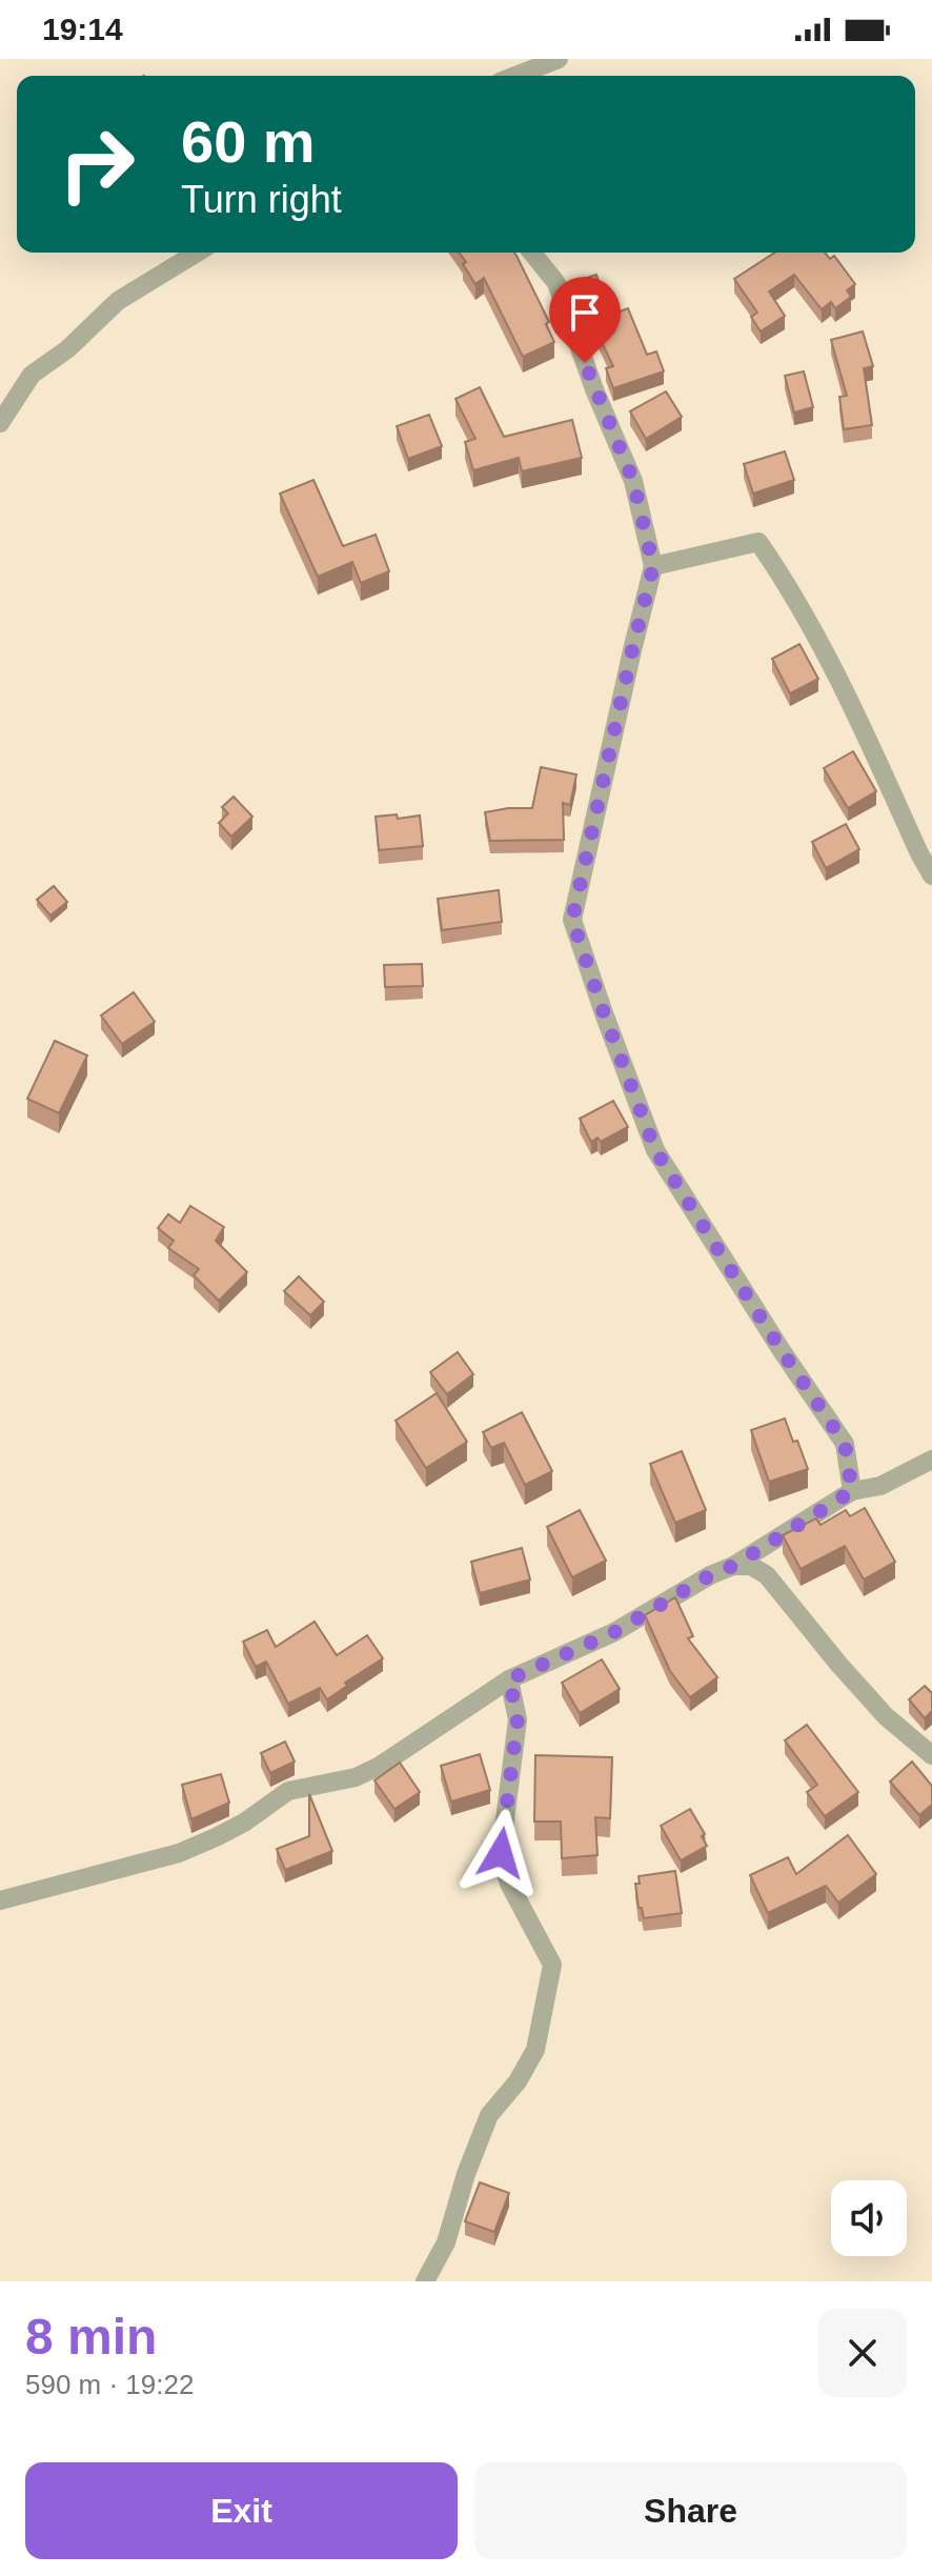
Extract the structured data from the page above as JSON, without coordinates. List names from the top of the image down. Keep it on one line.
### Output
{"page":{"status":"19:14","turn":["60 m","Turn right"],"heading":["8 min","590 m · 19:22"],"buttons":["Exit","Share"]}}
